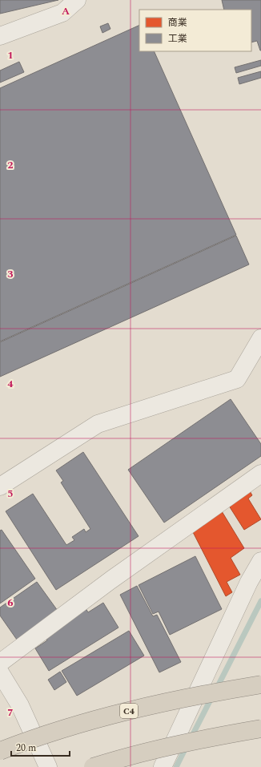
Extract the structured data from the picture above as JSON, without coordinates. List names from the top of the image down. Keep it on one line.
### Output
{"streets":{"highway":["C4"]},"legend":["商業","工業"],"scale_bar":"20 m","grid":{"columns":["A"],"rows":["1","2","3","4","5","6","7"]}}
